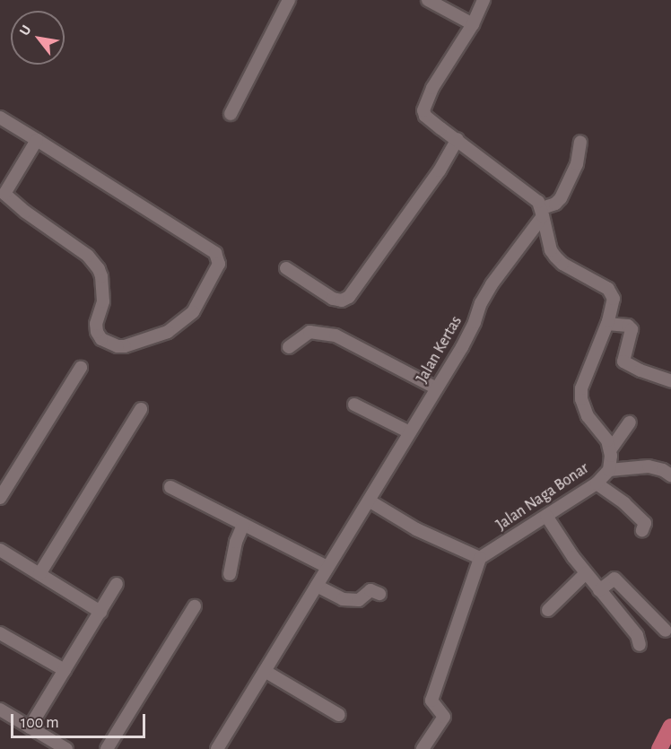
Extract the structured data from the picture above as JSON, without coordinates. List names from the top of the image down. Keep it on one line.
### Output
{"streets":{"street":["Jalan Kertas","Jalan Naga Bonar"]},"scale_bar":"100 m","north":"top left"}
